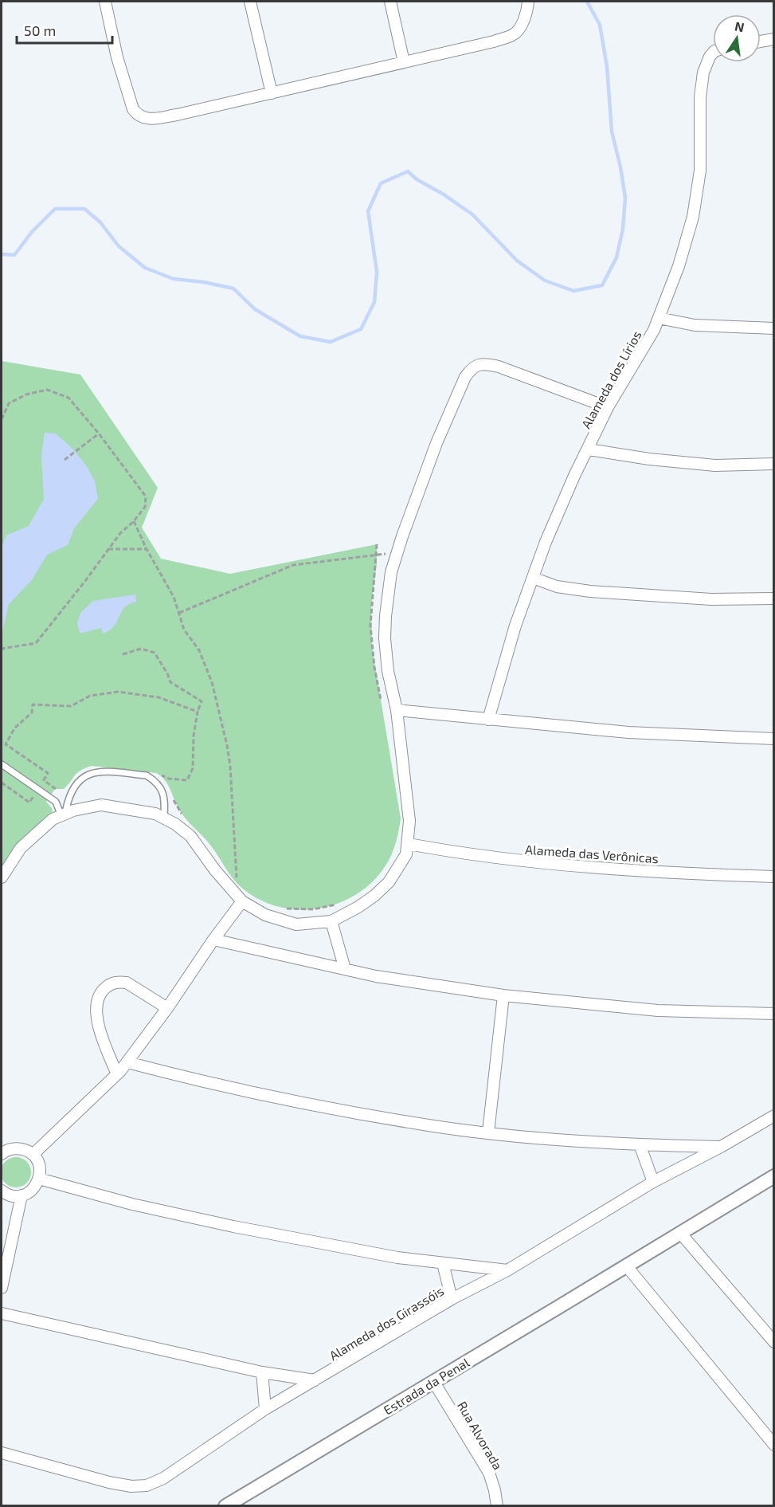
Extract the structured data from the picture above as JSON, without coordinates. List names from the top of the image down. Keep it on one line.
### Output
{"streets":{"street":["Alameda dos Lírios","Alameda das Verônicas","Alameda dos Girassóis","Estrada da Penal","Rua Alvorada"]},"crossings":[["Estrada da Penal","Rua Alvorada"]],"scale_bar":"50 m","north":"top"}
